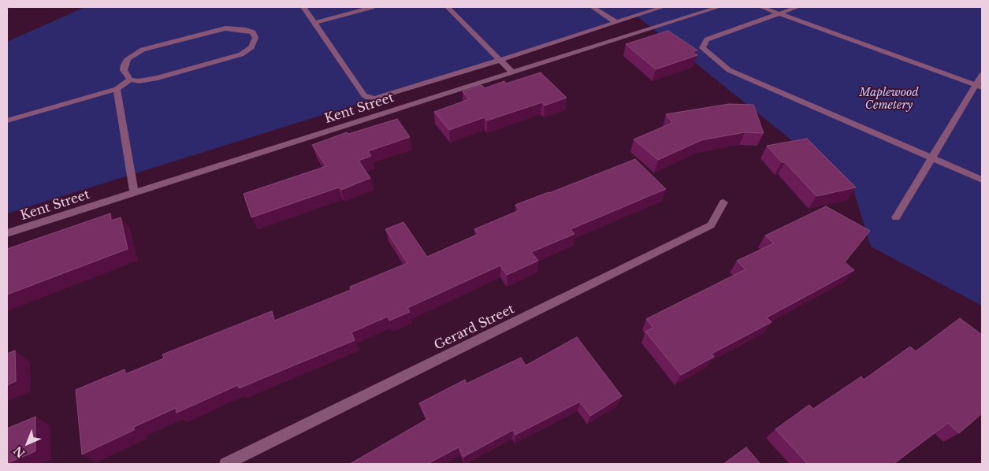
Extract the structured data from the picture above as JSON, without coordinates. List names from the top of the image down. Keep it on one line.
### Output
{"streets":{"street":["Kent Street","Gerard Street"]},"parks":["Maplewood Cemetery"],"north":"bottom left"}
